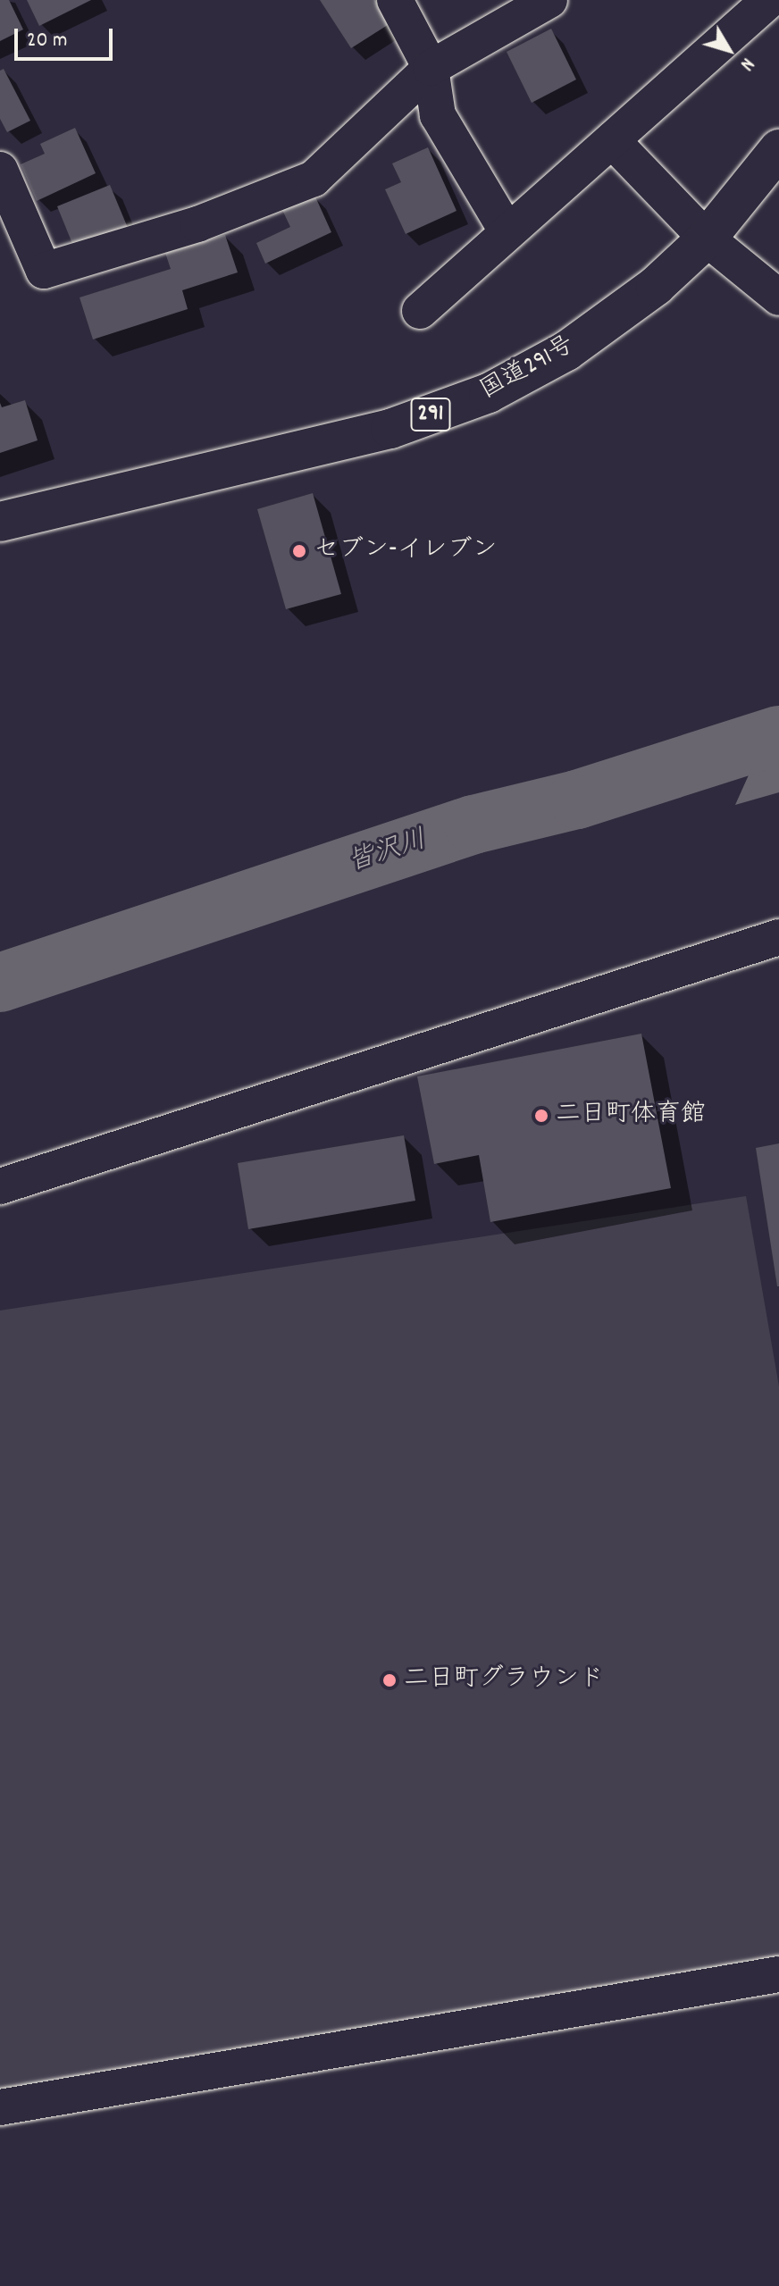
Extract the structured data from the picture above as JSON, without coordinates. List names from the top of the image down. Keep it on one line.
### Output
{"streets":{"highway":["国道291号","291"]},"water":["皆沢川"],"places":["セブン-イレブン","二日町体育館","二日町グラウンド"],"scale_bar":"20 m","north":"bottom right"}
